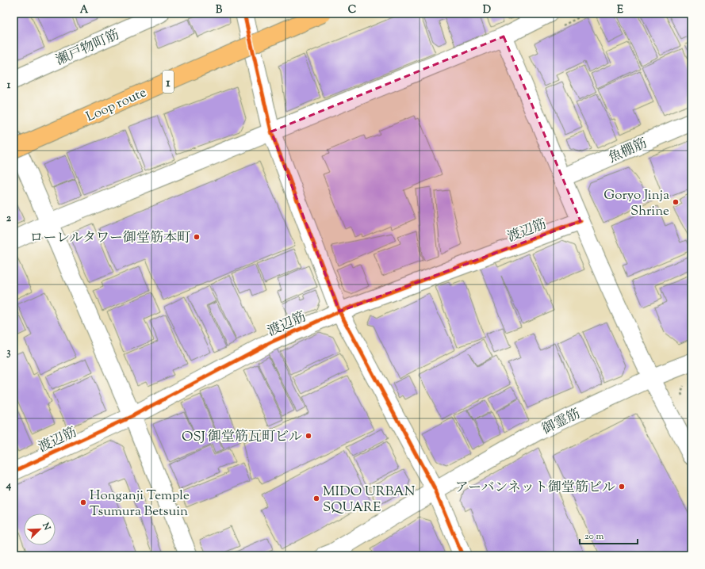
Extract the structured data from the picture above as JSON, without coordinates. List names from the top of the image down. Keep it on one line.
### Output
{"streets":{"highway":["1","Loop route"],"street":["瀬戸物町筋","魚棚筋","渡辺筋","御霊筋"]},"places":["Goryo Jinja Shrine","ローレルタワー御堂筋本町","OSJ 御堂筋瓦町ビル","アーバンネット御堂筋ビル","MIDO URBAN SQUARE","Honganji Temple Tsumura Betsuin"],"scale_bar":"20 m","north":"top right","grid":{"columns":["A","B","C","D","E"],"rows":["1","2","3","4"]}}
